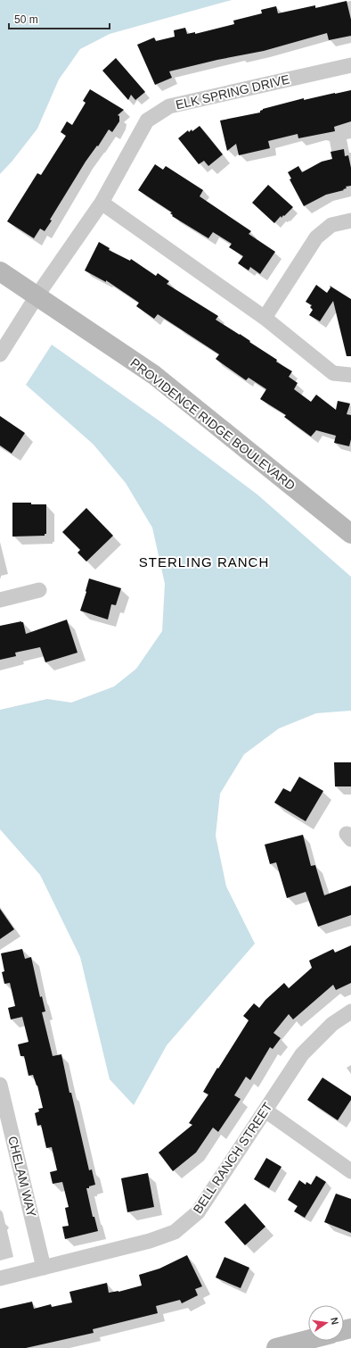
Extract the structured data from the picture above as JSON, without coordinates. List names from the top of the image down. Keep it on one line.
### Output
{"streets":{"street":["ELK SPRING DRIVE","PROVIDENCE RIDGE BOULEVARD","BELL RANCH STREET","CHELAM WAY"]},"crossings":[["ELK SPRING DRIVE","PROVIDENCE RIDGE BOULEVARD"],["BELL RANCH STREET","CHELAM WAY"]],"districts":["STERLING RANCH"],"scale_bar":"50 m","north":"right"}
